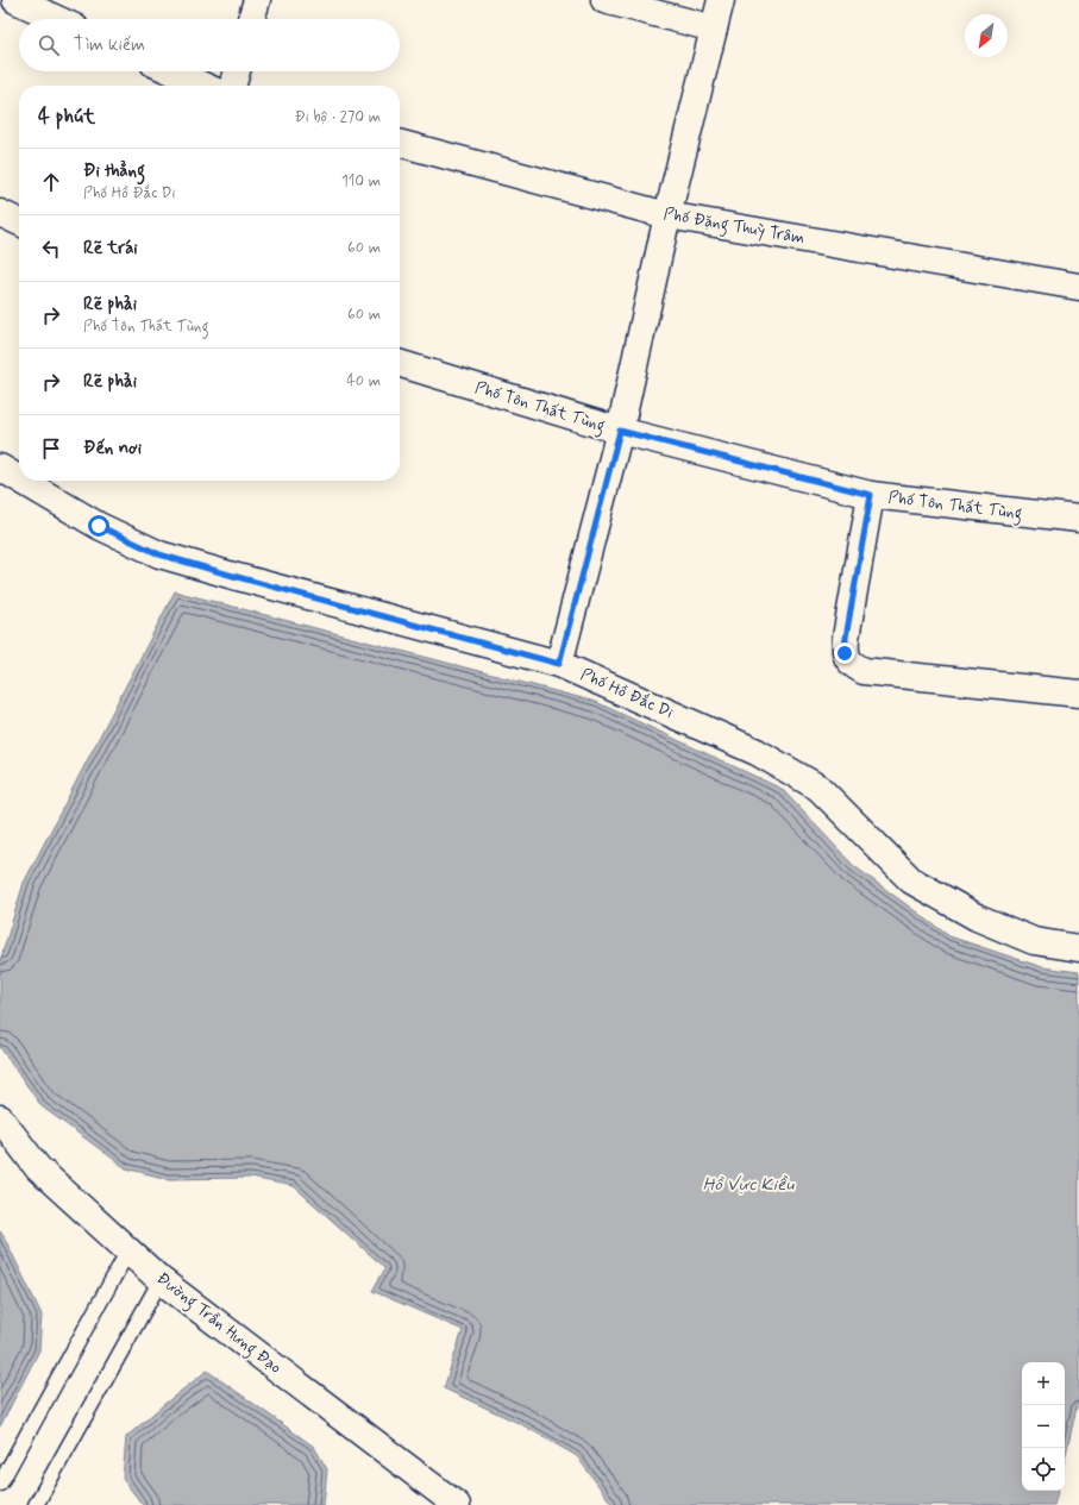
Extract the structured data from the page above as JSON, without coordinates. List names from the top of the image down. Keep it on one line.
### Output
{"streets":{"street":["Phố Đặng Thuỳ Trâm","Phố Tôn Thất Tùng","Phố Hồ Đắc Di","Đường Trần Hưng Đạo"]},"water":["Hồ Vực Kiều"],"north":"bottom left","page":{"search":"Tìm kiếm","heading":["4 phút","Đi bộ · 270 m"],"list":[["Đi thẳng","Phố Hồ Đắc Di","110 m"],["Rẽ trái","60 m"],["Rẽ phải","Phố Tôn Thất Tùng","60 m"],["Rẽ phải","40 m"],"Đến nơi"],"map_buttons":["+","−"]}}
